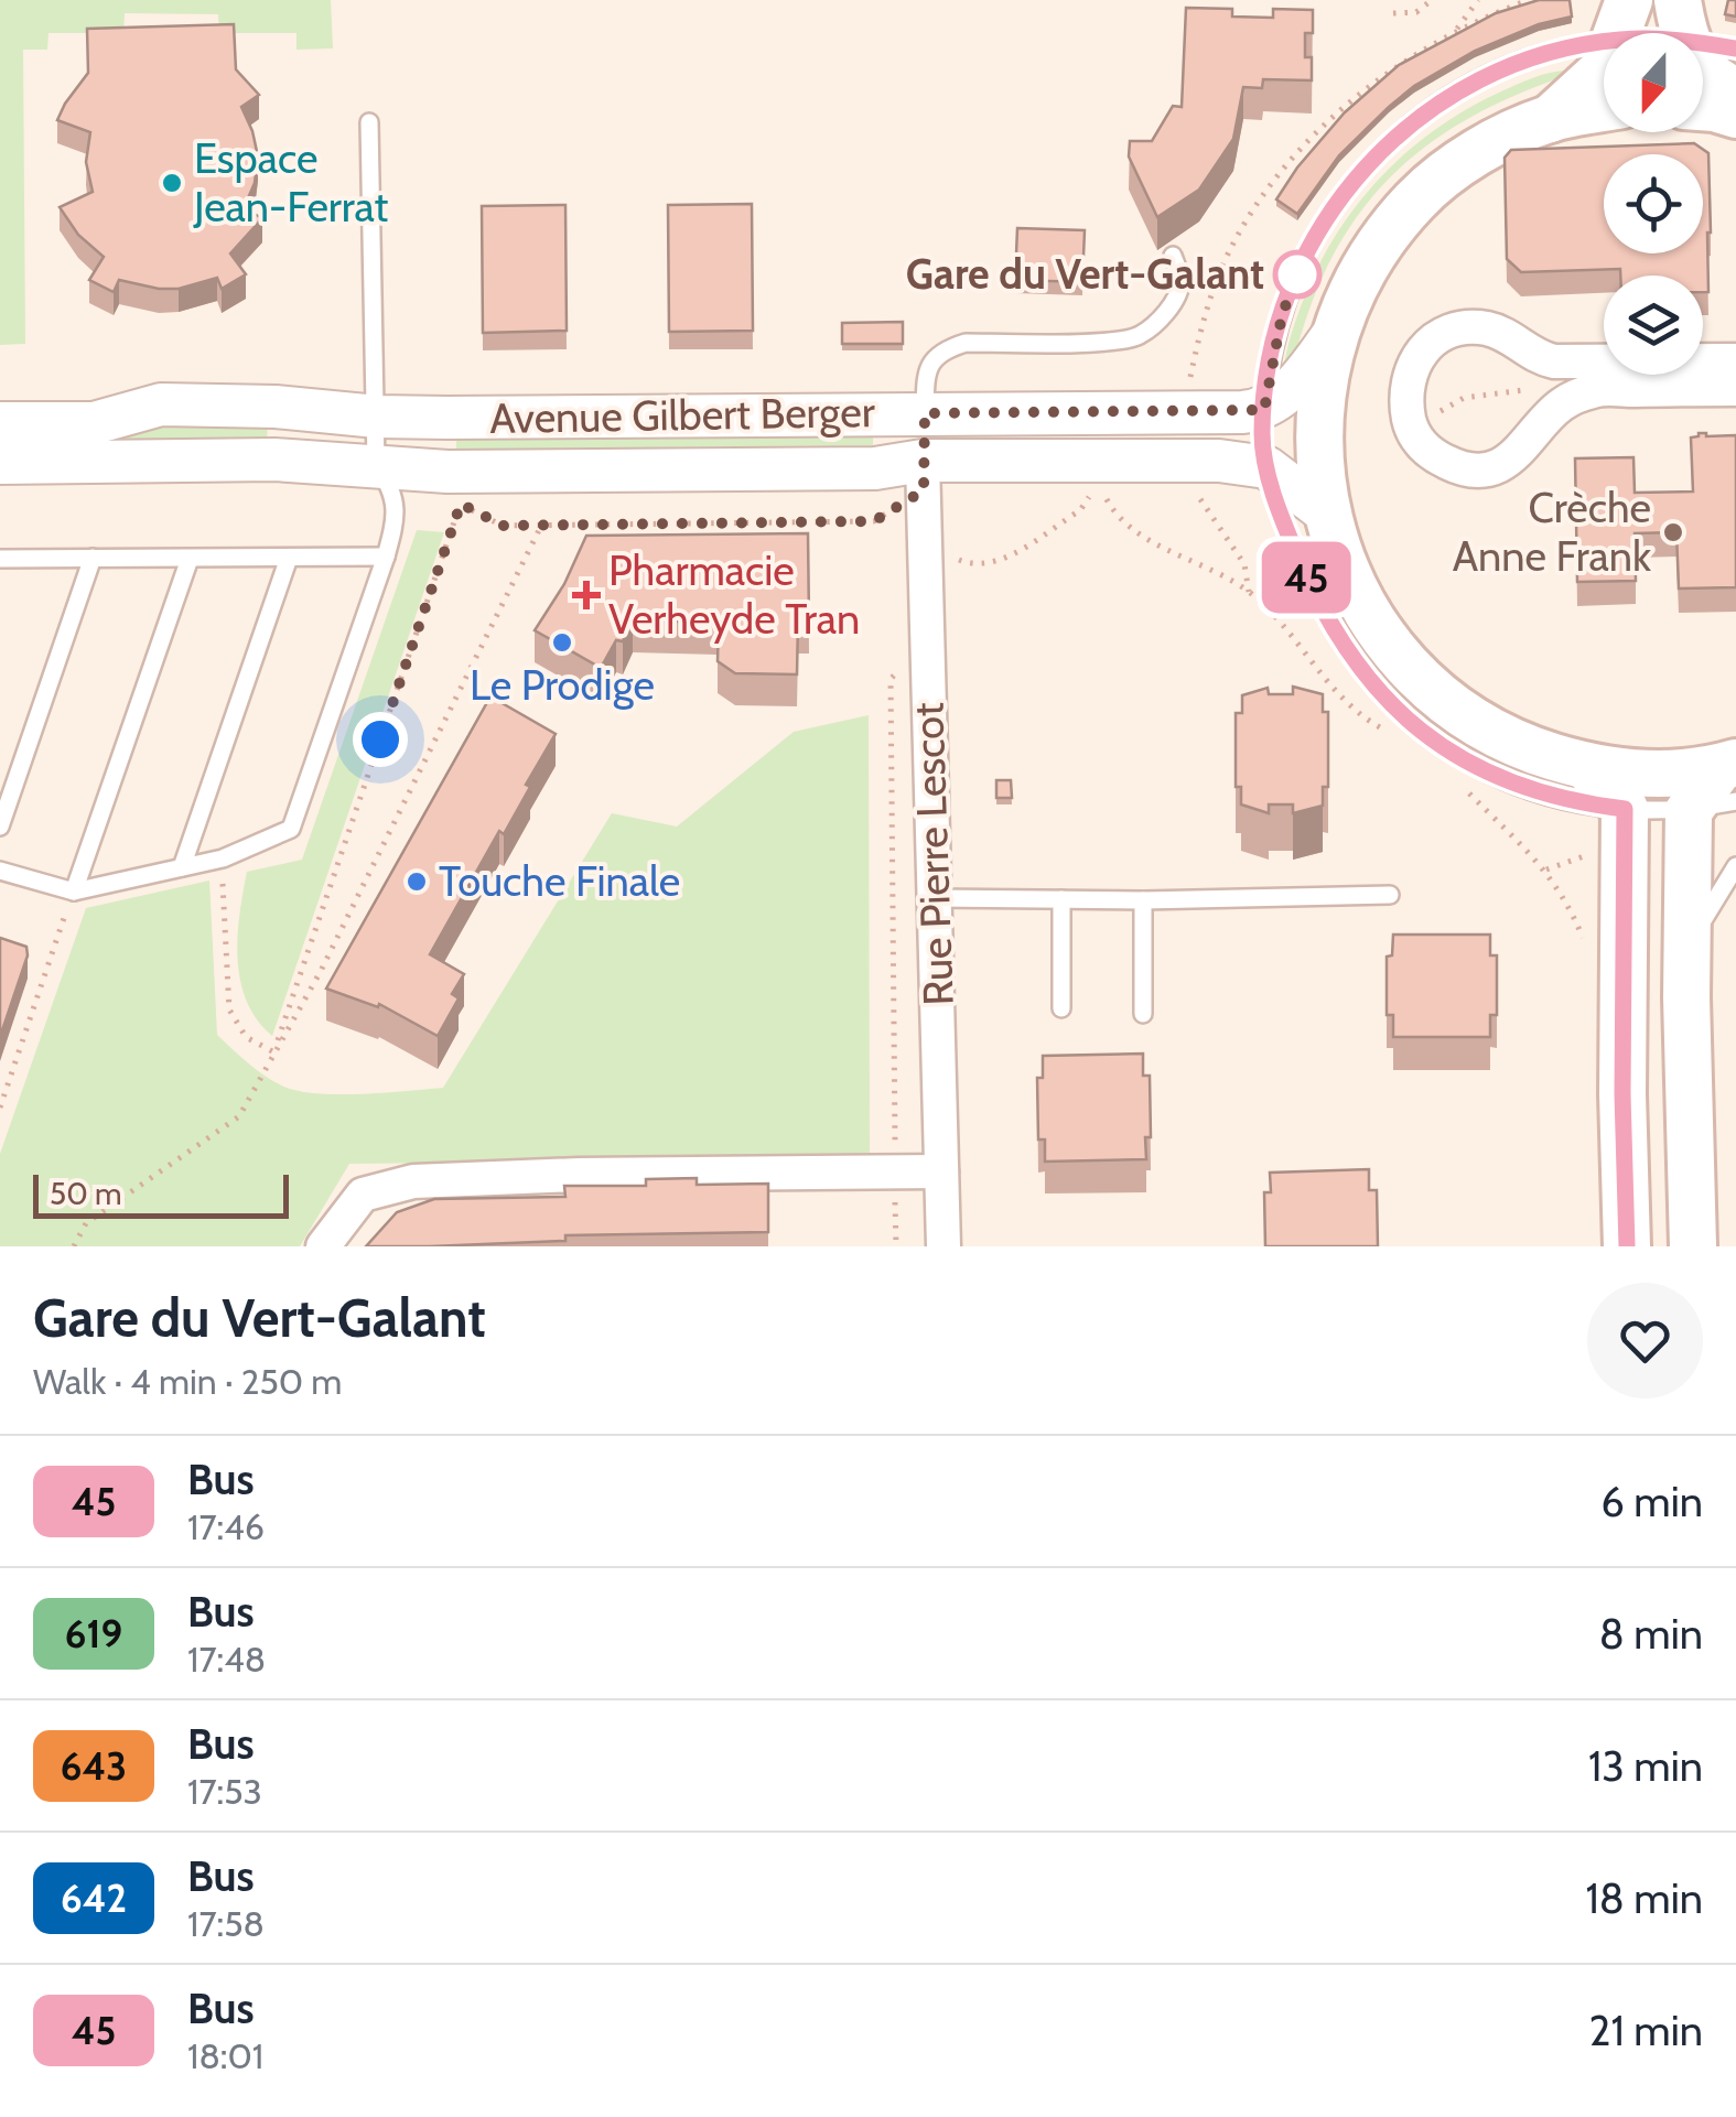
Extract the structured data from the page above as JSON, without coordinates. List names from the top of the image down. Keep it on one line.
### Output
{"streets":{"street":["Avenue Gilbert Berger","Rue Pierre Lescot"]},"crossings":[["Avenue Gilbert Berger","Rue Pierre Lescot"]],"places":{"other":["Espace Jean-Ferrat","Gare du Vert-Galant","Crèche Anne Frank","Le Prodige","Touche Finale"],"health":["Pharmacie Verheyde Tran"]},"lines":["bus line 45"],"scale_bar":"50 m","north":"bottom","page":{"on_map":"45","scale":"50 m","heading":["Gare du Vert-Galant","Walk · 4 min · 250 m"],"list":[{"mark":"45","name":"Bus","note":"17:46","value":"6 min"},{"mark":"619","name":"Bus","note":"17:48","value":"8 min"},{"mark":"643","name":"Bus","note":"17:53","value":"13 min"},{"mark":"642","name":"Bus","note":"17:58","value":"18 min"},{"mark":"45","name":"Bus","note":"18:01","value":"21 min"}]}}
